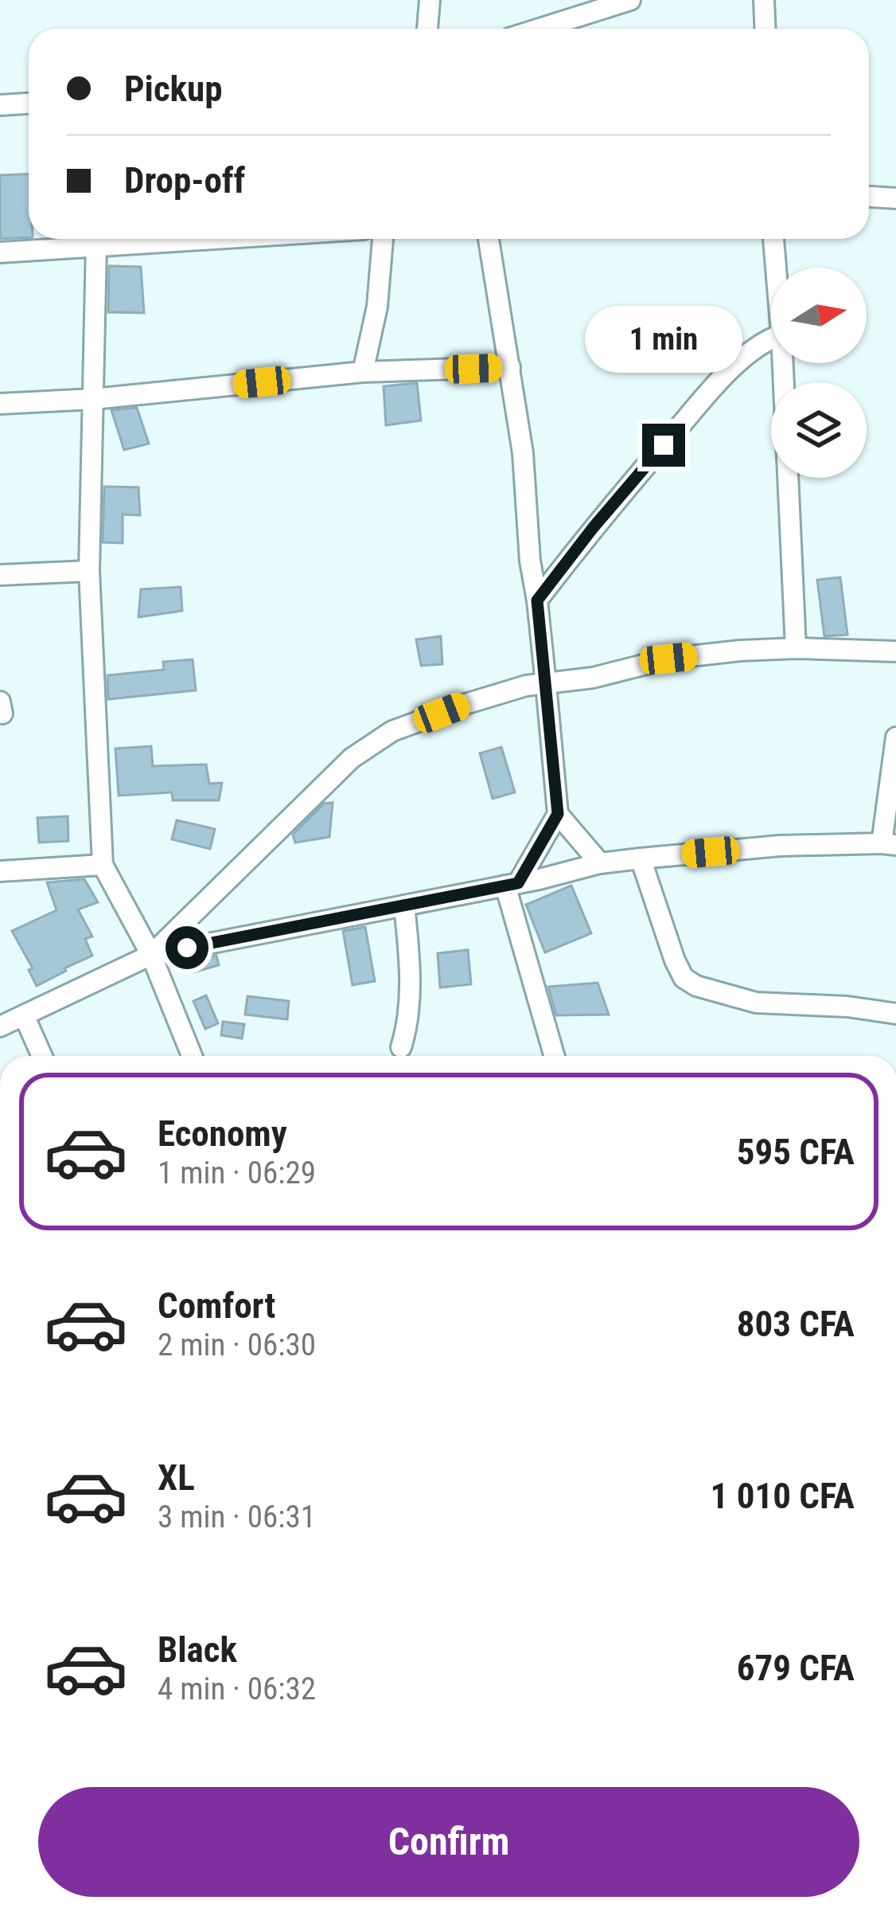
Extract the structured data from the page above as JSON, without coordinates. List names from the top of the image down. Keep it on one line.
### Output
{"north":"right","page":{"banner":["Pickup","Drop-off"],"bubble":"1 min","list":[{"name":"Economy","note":"1 min · 06:29","value":"595 CFA"},{"name":"Comfort","note":"2 min · 06:30","value":"803 CFA"},{"name":"XL","note":"3 min · 06:31","value":"1 010 CFA"},{"name":"Black","note":"4 min · 06:32","value":"679 CFA"}],"buttons":"Confirm"}}
